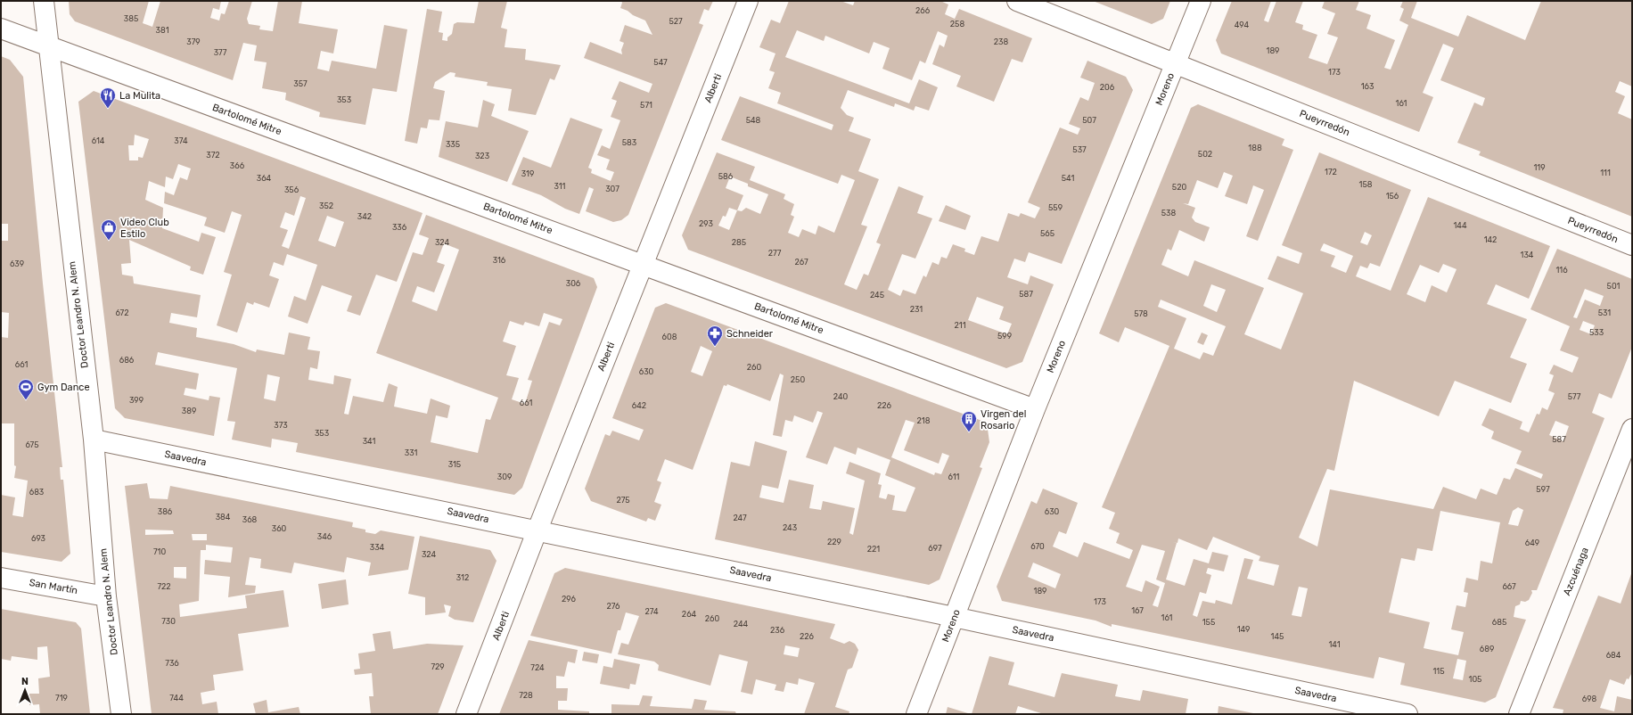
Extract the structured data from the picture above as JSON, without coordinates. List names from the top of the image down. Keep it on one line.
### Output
{"streets":{"street":["Alberti","Moreno","Bartolomé Mitre","Pueyrredón","Doctor Leandro N. Alem","Saavedra","Azcuénaga","San Martín"]},"crossings":[["Alberti","Bartolomé Mitre"],["Alberti","Saavedra"],["Moreno","Bartolomé Mitre"],["Moreno","Pueyrredón"],["Moreno","Saavedra"],["Bartolomé Mitre","Doctor Leandro N. Alem"],["Doctor Leandro N. Alem","Saavedra"],["Doctor Leandro N. Alem","San Martín"]],"places":{"restaurant":["La Mulita"],"shop":["Video Club Estilo"],"pharmacy":["Schneider"],"sports":["Gym Dance"],"building":["Virgen del Rosario"]},"house_numbers":["266","385","527","258","494","381","379","238","189","377","547","173","357","163","206","353","161","571","548","507","614","374","583","335","188","537","502","372","323","366","119","172","111","319","586","364","541","158","311","520","307","356","156","352","559","538","342","293","144","336","565","142","324","285","277","134","316","267","639","116","306","501","587","245","231","672","531","578","211","533","599","608","686","661","260","630","250","240","577","399","661","642","226","389","218","373","353","587","341","675","331","315","309","611","597","683","275","386","630","384","247","368","243","360","346","693","229","649","670","334","697","221","710","324","312","722","667","189","296","173","276","167","274","264","161","260","730","155","685","244","149","236","226","145","141","689","684","736","729","724","115","105","728","719","744","698"],"north":"top"}
